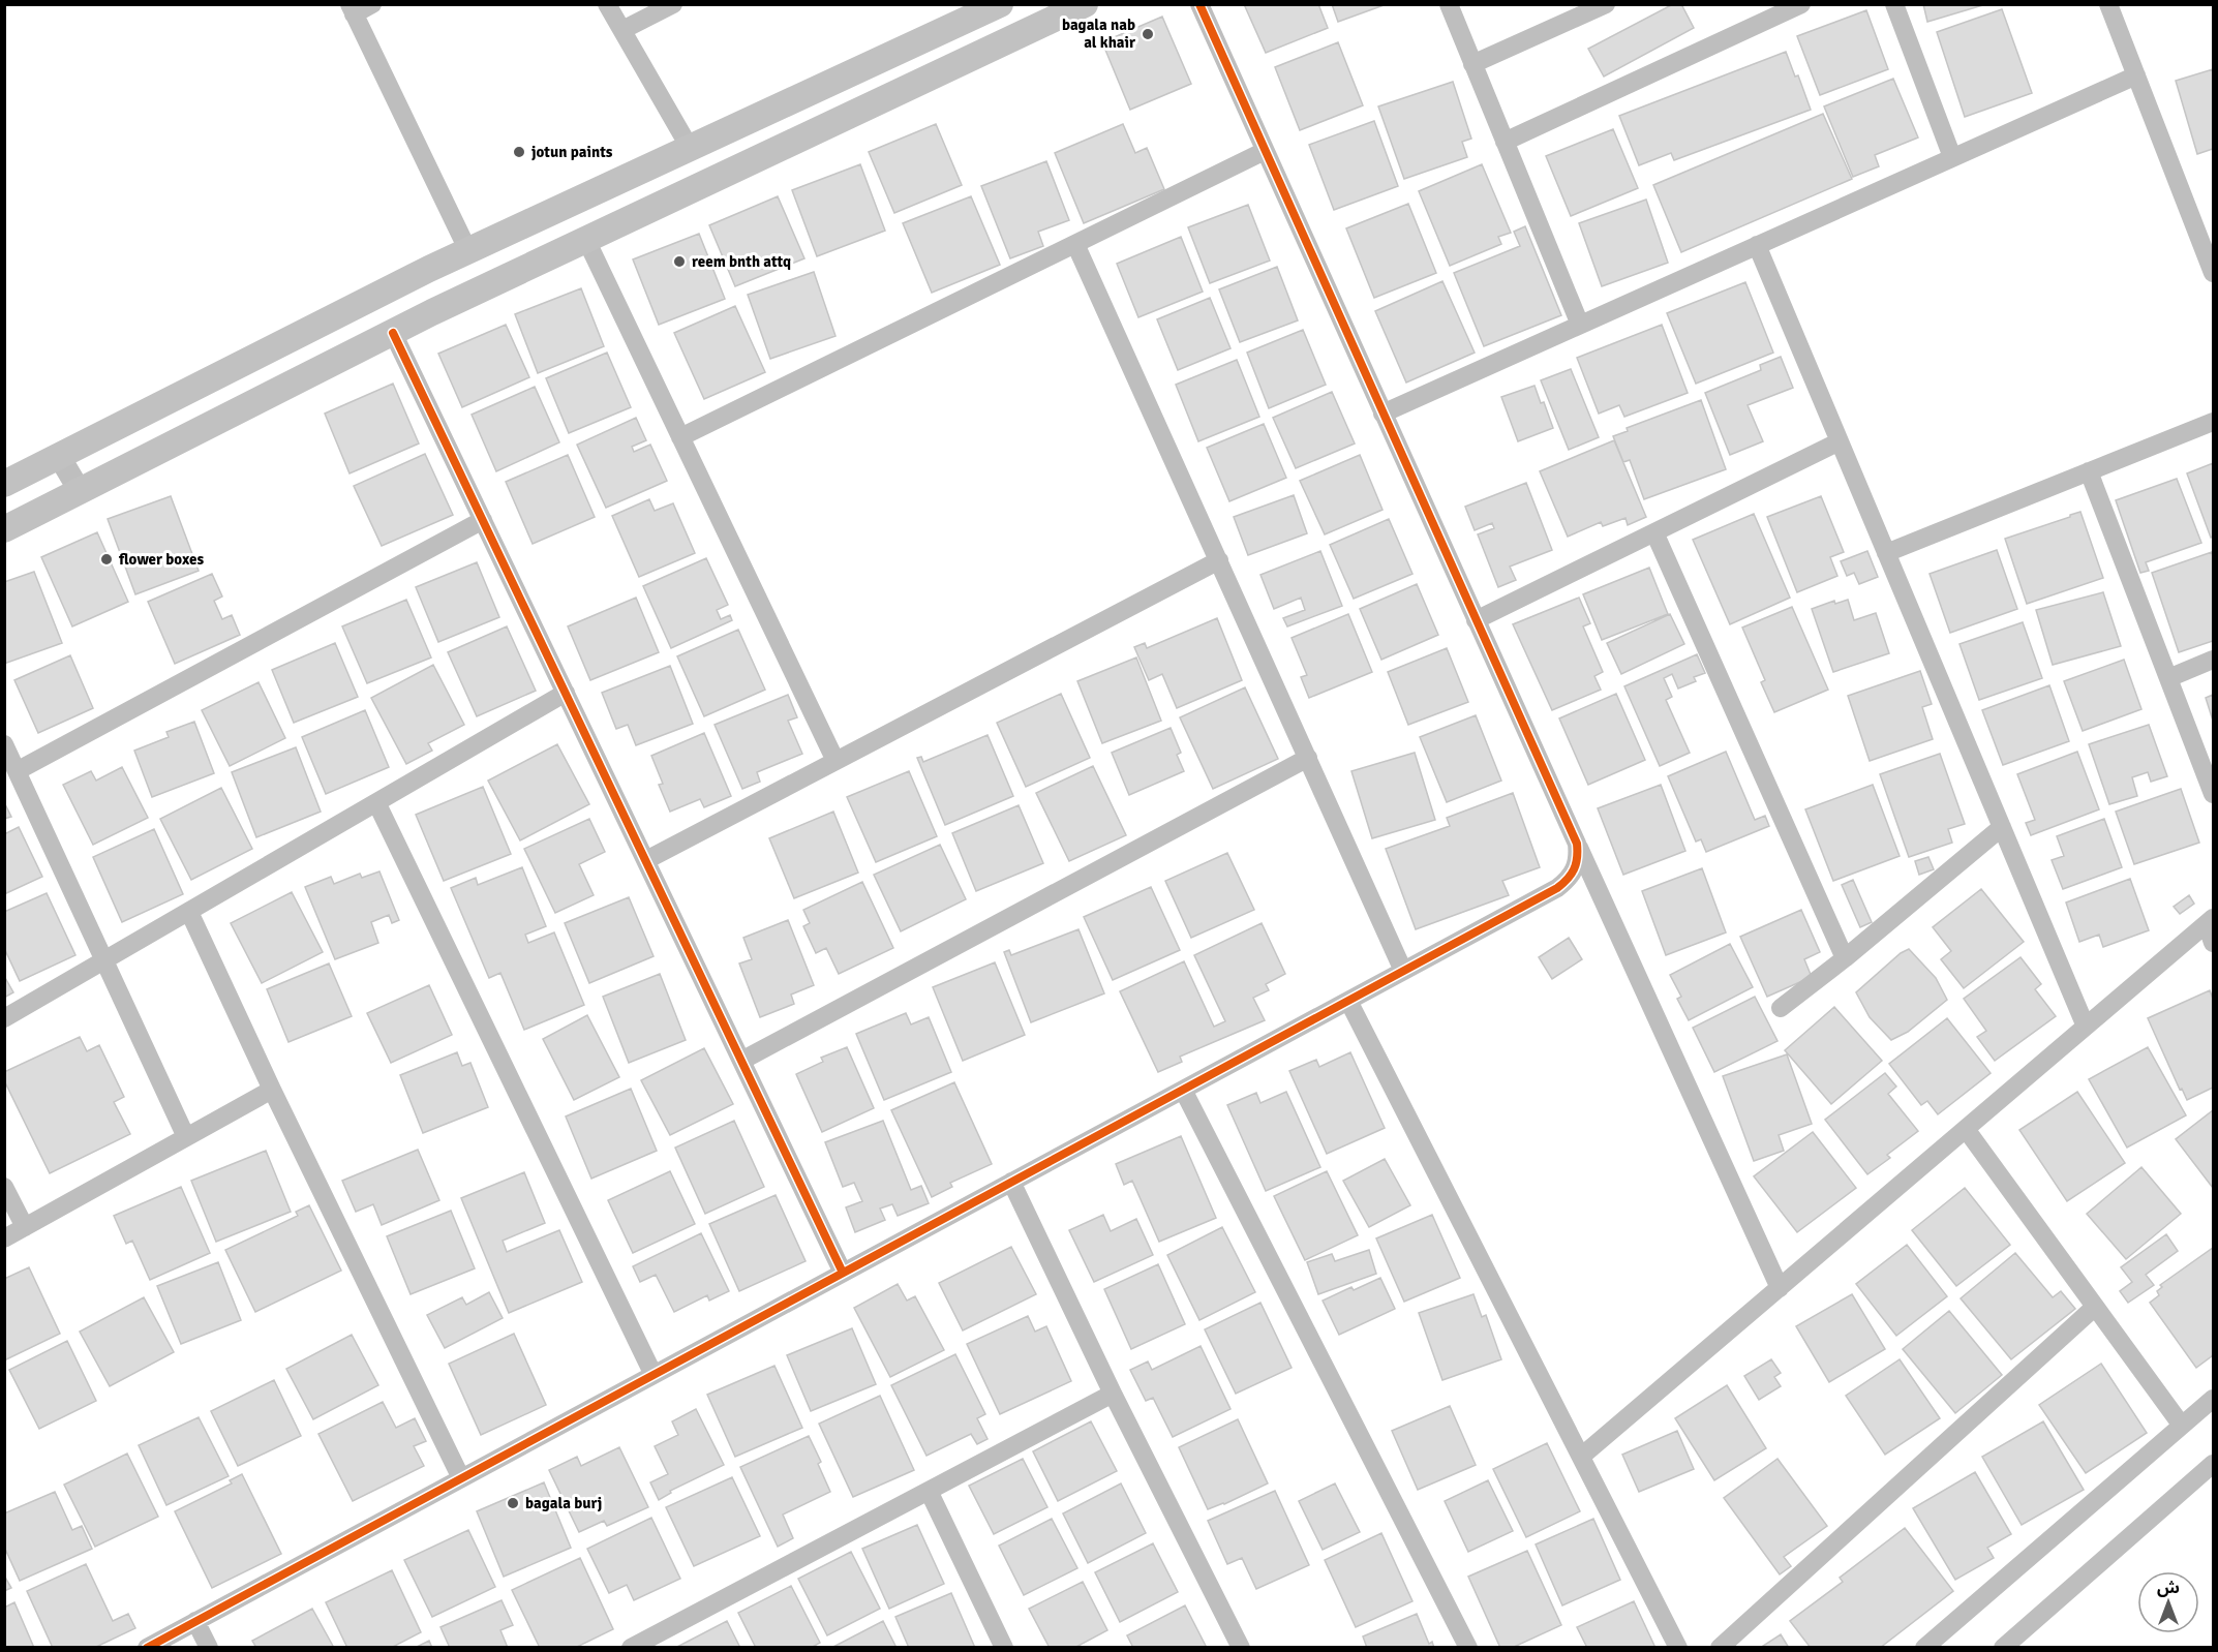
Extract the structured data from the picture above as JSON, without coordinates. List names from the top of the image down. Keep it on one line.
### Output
{"places":["bagala nab al khair","jotun paints","reem bnth attq","flower boxes","bagala burj"],"north":"top"}
